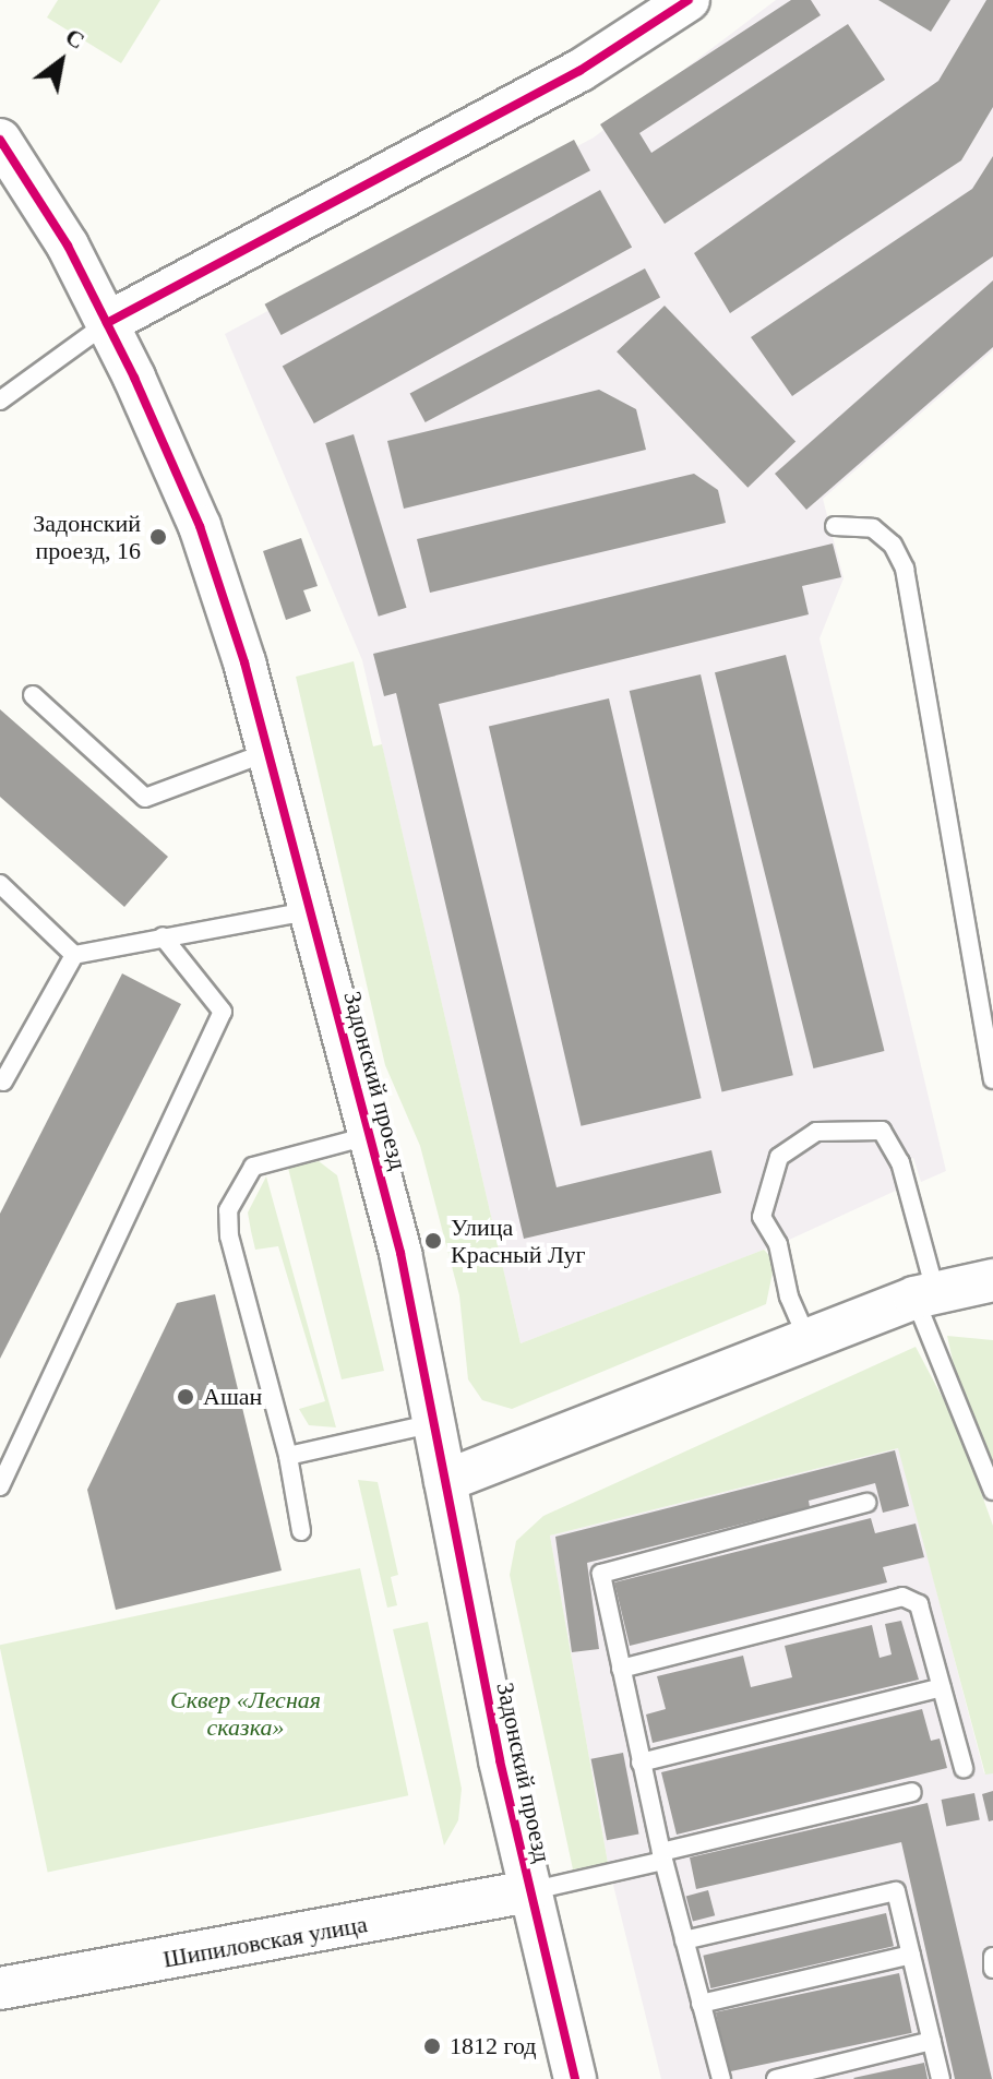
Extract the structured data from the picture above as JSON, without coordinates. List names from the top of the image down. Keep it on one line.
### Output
{"streets":{"street":["Задонский проезд","Шипиловская улица"]},"crossings":[["Задонский проезд","Шипиловская улица"]],"parks":["Сквер «Лесная сказка»"],"places":["Задонский проезд, 16","Улица Красный Луг","Ашан","1812 год"],"north":"top right"}
